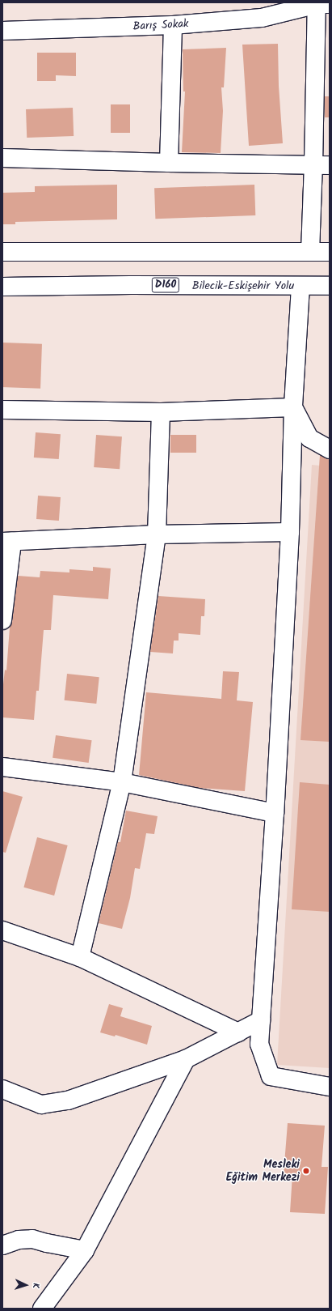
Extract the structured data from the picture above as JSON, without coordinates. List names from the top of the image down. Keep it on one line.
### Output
{"streets":{"street":["Barış Sokak","D160","Bilecik-Eskişehir Yolu"]},"places":["Mesleki Eğitim Merkezi"],"north":"right"}
